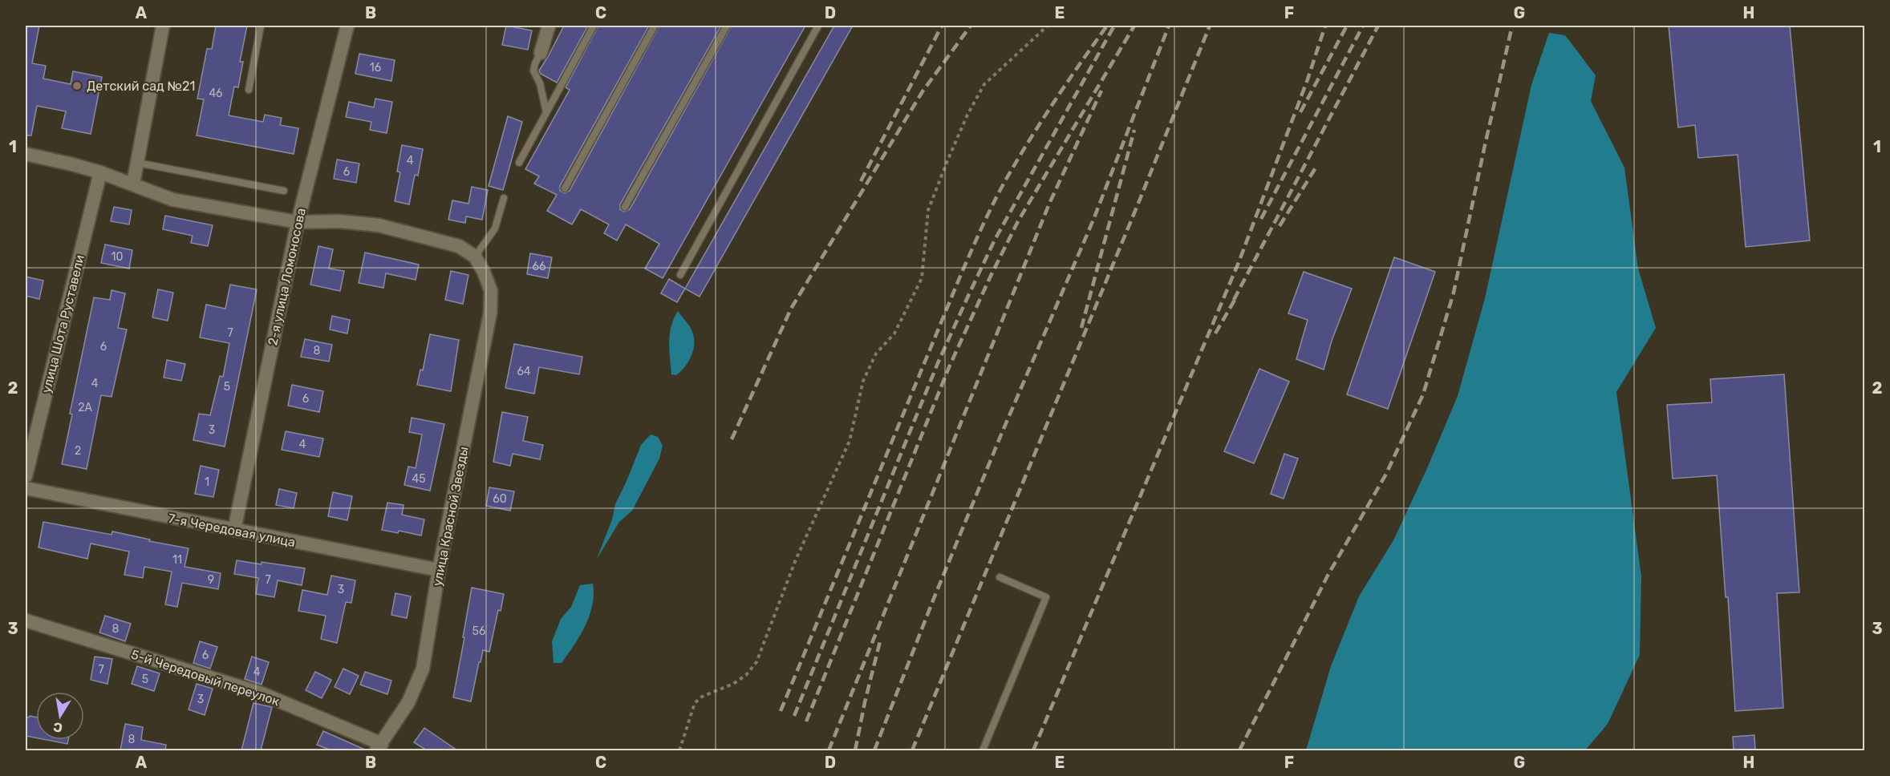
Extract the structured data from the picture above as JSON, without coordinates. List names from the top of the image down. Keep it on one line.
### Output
{"streets":{"street":["2-я улица Ломоносова","улица Шота Руставели","улица Красной Звезды","7-я Чередовая улица","5-й Чередовый переулок"]},"crossings":[["2-я улица Ломоносова","7-я Чередовая улица"],["улица Красной Звезды","7-я Чередовая улица"],["улица Красной Звезды","5-й Чередовый переулок"]],"places":["Детский сад №21"],"house_numbers":["16","46","4","6","10","66","7","6","8","64","4","5","6","2А","3","4","2","45","1","60","11","9","7","3","8","56","6","7","4","5","3","8"],"north":"bottom","grid":{"columns":["A","B","C","D","E","F","G","H"],"rows":["1","2","3"]}}
